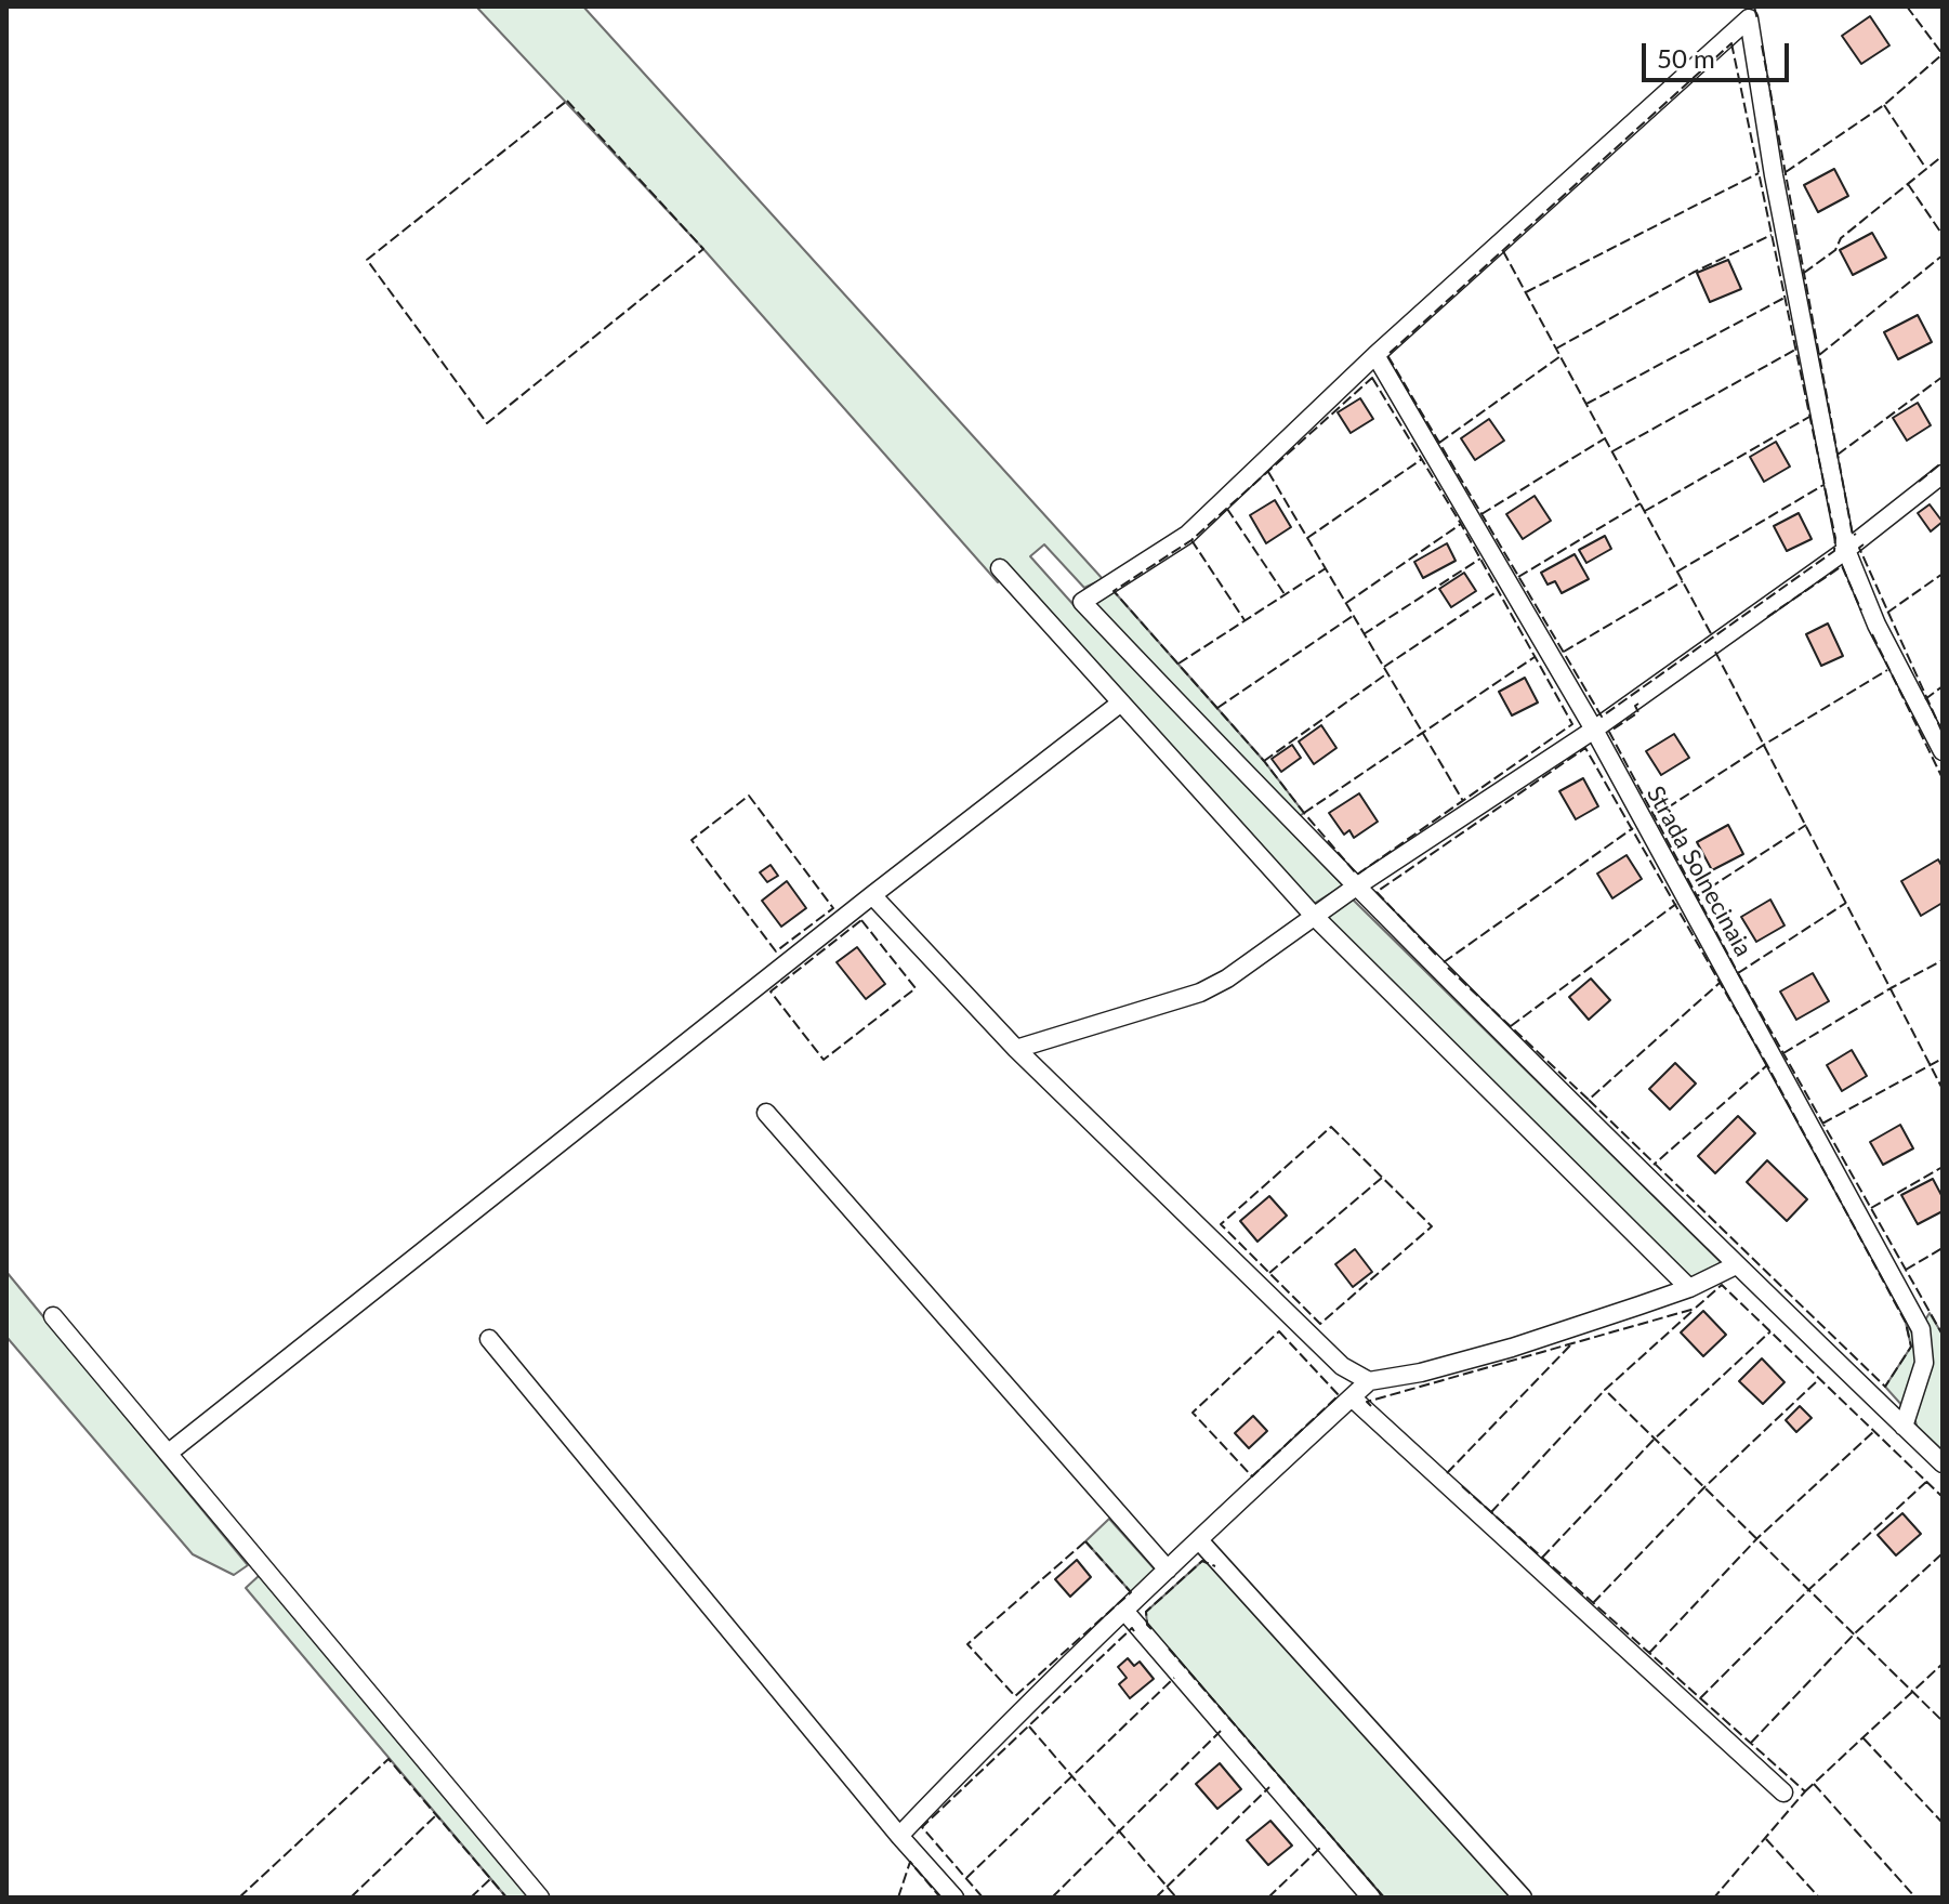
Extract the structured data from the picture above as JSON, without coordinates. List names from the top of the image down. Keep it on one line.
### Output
{"streets":{"street":["Strada Solnecinaia"]},"scale_bar":"50 m"}
